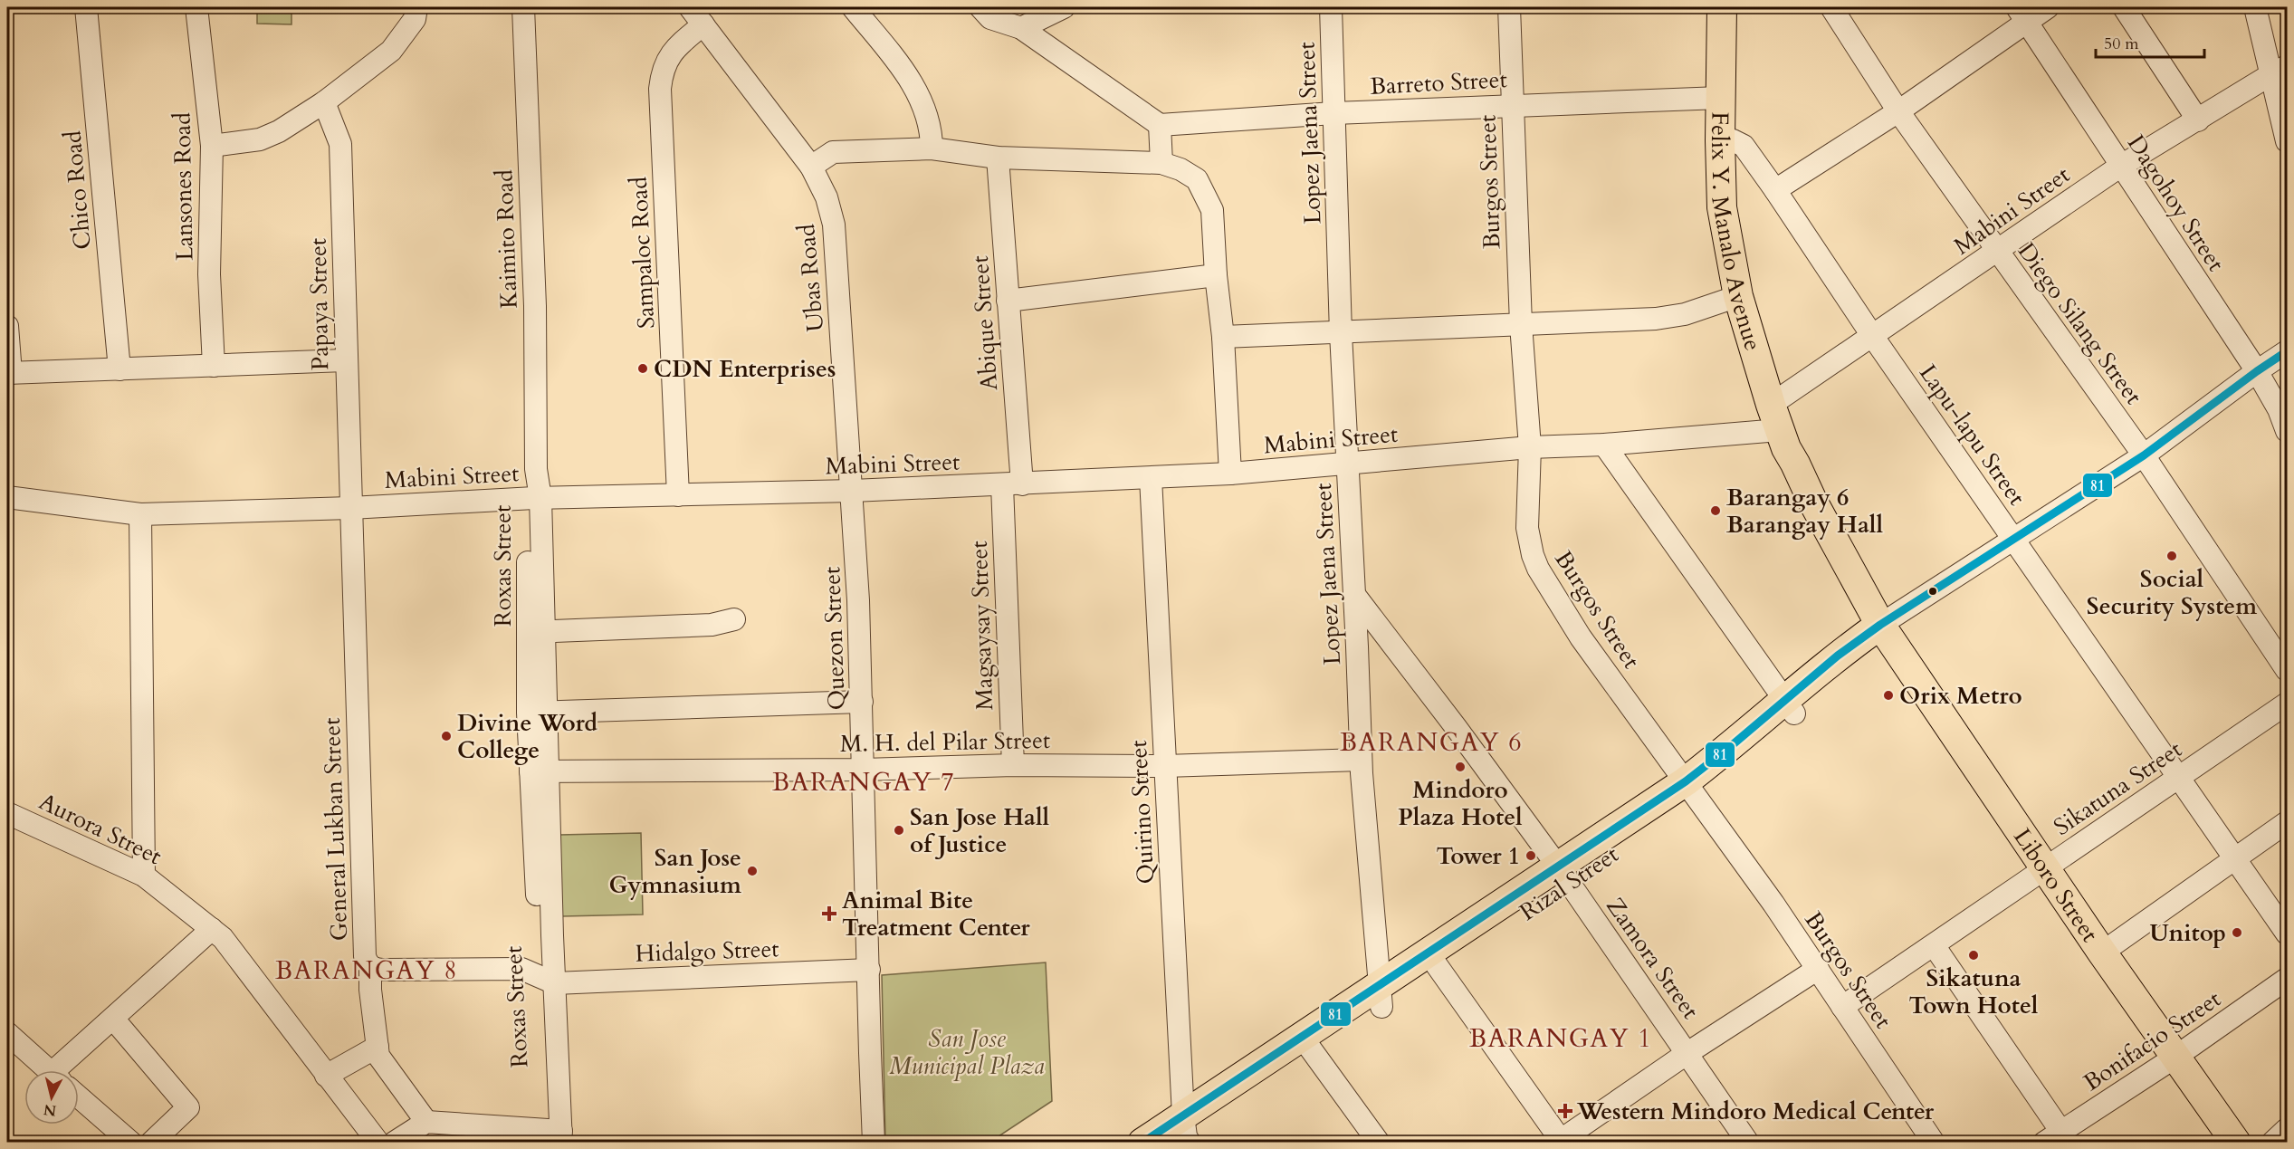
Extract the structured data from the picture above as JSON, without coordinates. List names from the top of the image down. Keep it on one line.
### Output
{"streets":{"main road":["Felix Y. Manalo Avenue","Rizal Street","Liboro Street"],"street":["Barreto Street","Lopez Jaena Street","Burgos Street","Lansones Road","Chico Road","Dagohoy Street","Mabini Street","Kaimito Road","Sampaloc Road","Ubas Road","Papaya Street","Abique Street","Diego Silang Street","Lapu-lapu Street","Roxas Street","Magsaysay Street","Quezon Street","M. H. del Pilar Street","Sikatuna Street","Quirino Street","Aurora Street","General Lukban Street","Hidalgo Street","Zamora Street","Bonifacio Street"]},"crossings":[["Barreto Street","Lopez Jaena Street"],["Barreto Street","Burgos Street"],["Barreto Street","Felix Y. Manalo Avenue"],["Lopez Jaena Street","Mabini Street"],["Lopez Jaena Street","M. H. del Pilar Street"],["Lopez Jaena Street","Rizal Street"],["Lopez Jaena Street","Zamora Street"],["Burgos Street","Mabini Street"],["Burgos Street","Sikatuna Street"],["Burgos Street","Rizal Street"],["Dagohoy Street","Mabini Street"],["Dagohoy Street","Rizal Street"],["Mabini Street","Felix Y. Manalo Avenue"],["Mabini Street","Sampaloc Road"],["Mabini Street","Ubas Road"],["Mabini Street","Papaya Street"],["Mabini Street","Abique Street"],["Mabini Street","Diego Silang Street"],["Mabini Street","Lapu-lapu Street"],["Mabini Street","Roxas Street"],["Mabini Street","Magsaysay Street"],["Mabini Street","Quezon Street"],["Mabini Street","Quirino Street"],["Mabini Street","General Lukban Street"],["Felix Y. Manalo Avenue","Lapu-lapu Street"],["Felix Y. Manalo Avenue","Rizal Street"],["Felix Y. Manalo Avenue","Liboro Street"],["Kaimito Road","Roxas Street"],["Sampaloc Road","Ubas Road"],["Ubas Road","Quezon Street"],["Papaya Street","General Lukban Street"],["Abique Street","Magsaysay Street"],["Diego Silang Street","Rizal Street"],["Lapu-lapu Street","Sikatuna Street"],["Lapu-lapu Street","Rizal Street"],["Roxas Street","M. H. del Pilar Street"],["Roxas Street","General Lukban Street"],["Roxas Street","Hidalgo Street"],["Magsaysay Street","M. H. del Pilar Street"],["Quezon Street","M. H. del Pilar Street"],["Quezon Street","Hidalgo Street"],["M. H. del Pilar Street","Quirino Street"],["Sikatuna Street","Liboro Street"],["Quirino Street","Rizal Street"],["General Lukban Street","Hidalgo Street"],["Rizal Street","Liboro Street"],["Rizal Street","Zamora Street"],["Liboro Street","Bonifacio Street"]],"districts":["BARANGAY 6","BARANGAY 7","BARANGAY 8","BARANGAY 1"],"parks":["San Jose Municipal Plaza"],"places":{"other":["CDN Enterprises","Barangay 6 Barangay Hall","Social Security System","Orix Metro","Divine Word College","Mindoro Plaza Hotel","San Jose Hall of Justice","Tower 1","San Jose Gymnasium","Unitop","Sikatuna Town Hotel"],"health":["Animal Bite Treatment Center","Western Mindoro Medical Center"]},"lines":["transit line 81"],"scale_bar":"50 m","north":"bottom"}
